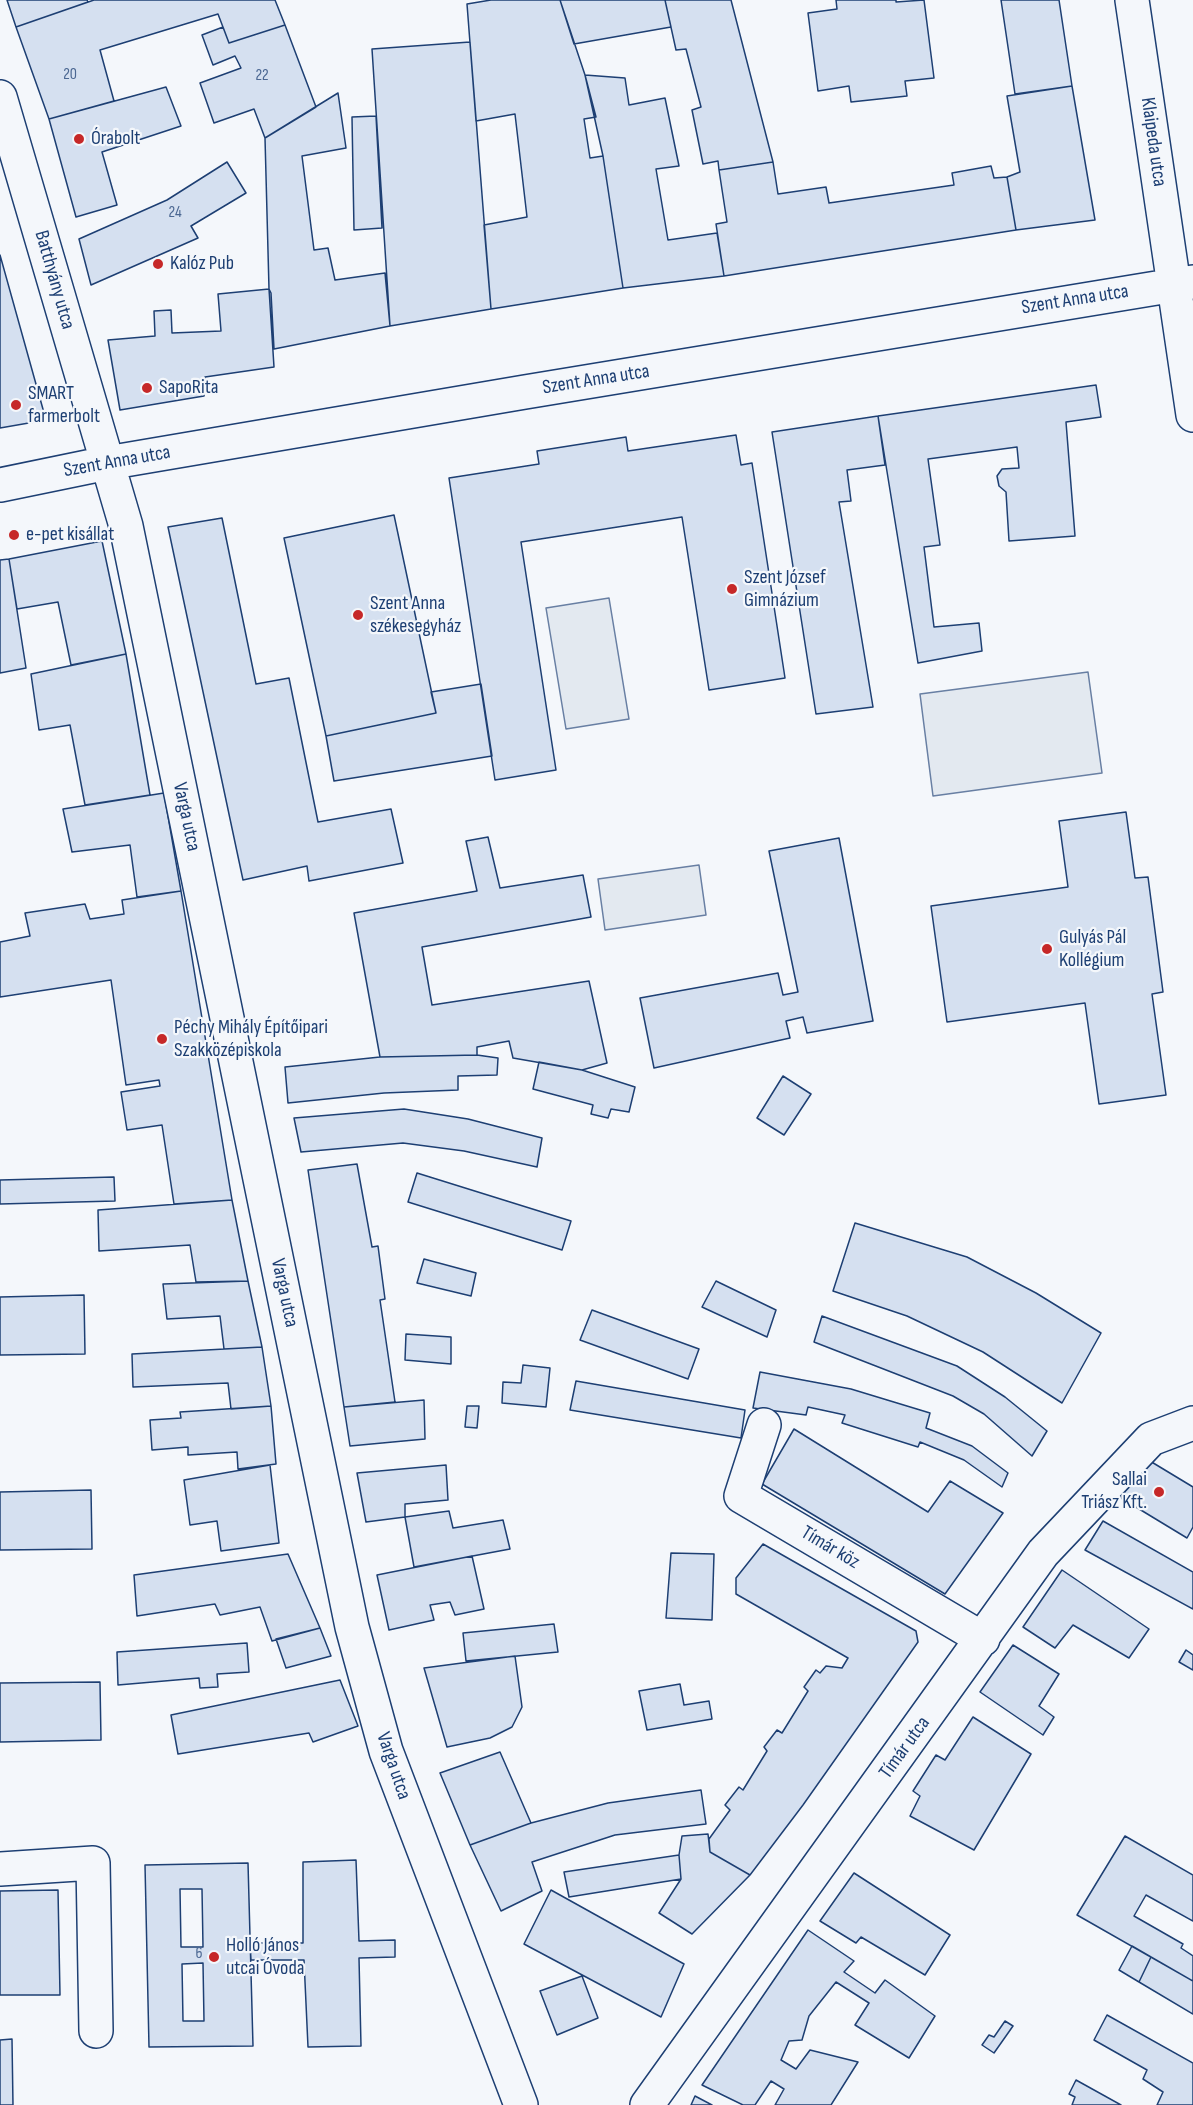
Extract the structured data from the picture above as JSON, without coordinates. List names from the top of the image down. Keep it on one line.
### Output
{"streets":{"street":["Klaipeda utca","Batthyány utca","Szent Anna utca","Varga utca","Tímár köz","Tímár utca"]},"crossings":[["Klaipeda utca","Szent Anna utca"],["Batthyány utca","Szent Anna utca"],["Batthyány utca","Varga utca"],["Szent Anna utca","Varga utca"],["Tímár köz","Tímár utca"]],"places":["Órabolt","Kalóz Pub","SapoRita","SMART farmerbolt","e-pet kisállat","Szent József Gimnázium","Szent Anna székesegyház","Gulyás Pál Kollégium","Péchy Mihály Építőipari Szakközépiskola","Sallai Triász Kft.","Holló János utcai Óvoda"],"house_numbers":["20","22","24","6"]}
